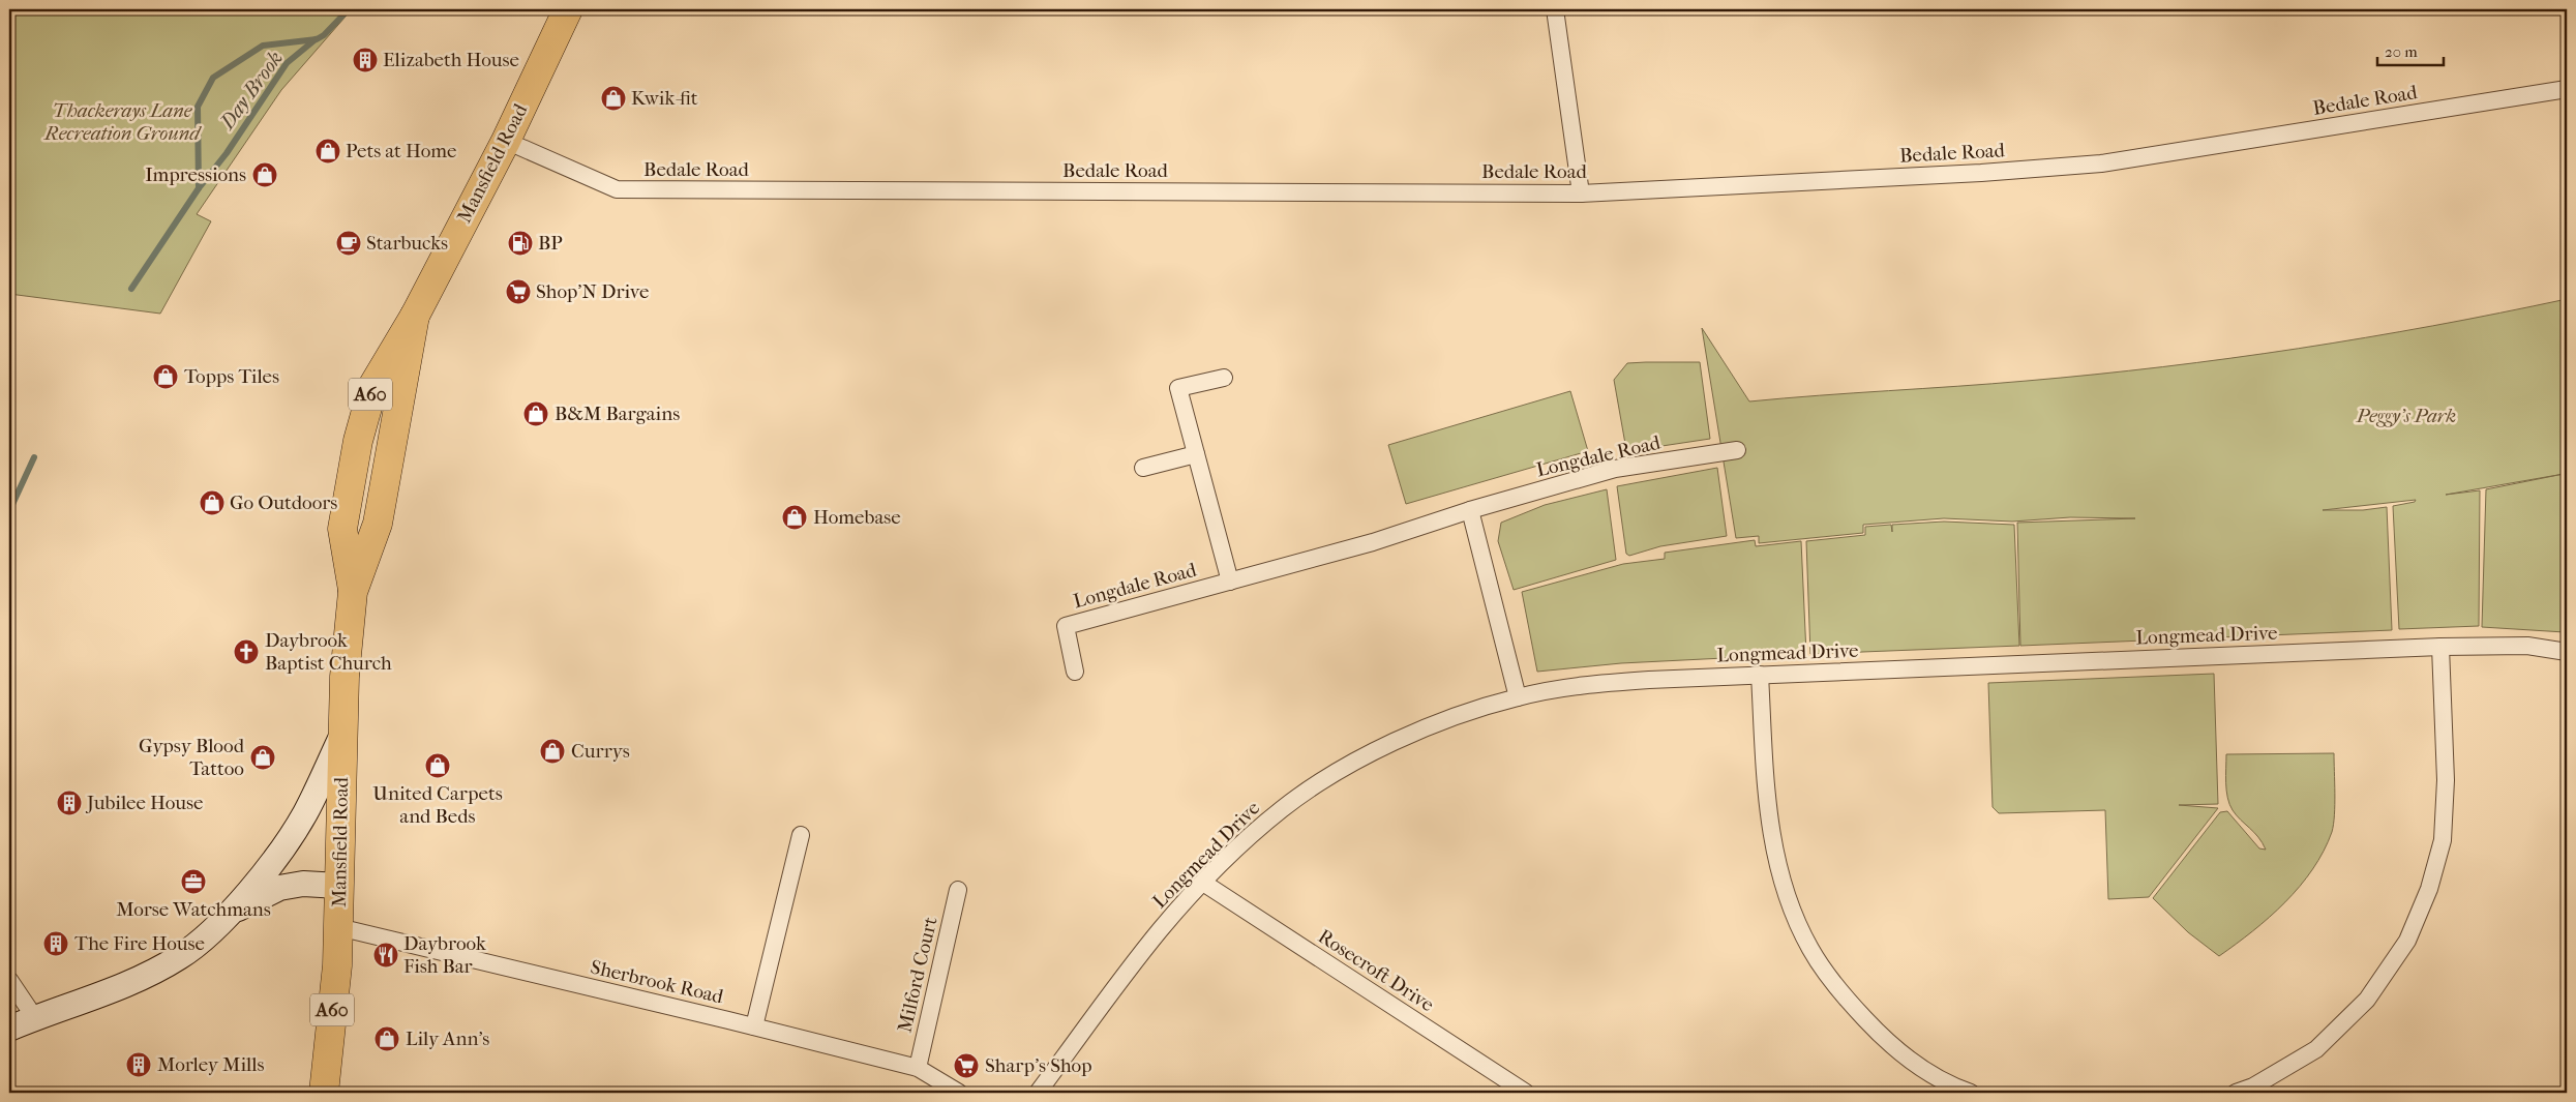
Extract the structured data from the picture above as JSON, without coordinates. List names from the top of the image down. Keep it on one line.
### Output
{"streets":{"highway":["Mansfield Road","A60"],"street":["Bedale Road","Longdale Road","Longmead Drive","Rosecroft Drive","Milford Court","Sherbrook Road"]},"crossings":[["Bedale Road","Mansfield Road"],["Mansfield Road","Sherbrook Road"],["Longmead Drive","Rosecroft Drive"],["Milford Court","Sherbrook Road"]],"water":["Day Brook"],"parks":["Thackerays Lane Recreation Ground","Peggy's Park"],"places":{"building":["Elizabeth House","Jubilee House","The Fire House","Morley Mills"],"shop":["Kwik-fit","Pets at Home","Impressions","Topps Tiles","B&M Bargains","Go Outdoors","Homebase","Currys","Gypsy Blood Tattoo","United Carpets and Beds","Lily Ann's"],"cafe":["Starbucks"],"fuel station":["BP"],"supermarket":["Shop'N Drive","Sharp's Shop"],"church":["Daybrook Baptist Church"],"office":["Morse Watchmans"],"restaurant":["Daybrook Fish Bar"]},"scale_bar":"20 m"}
